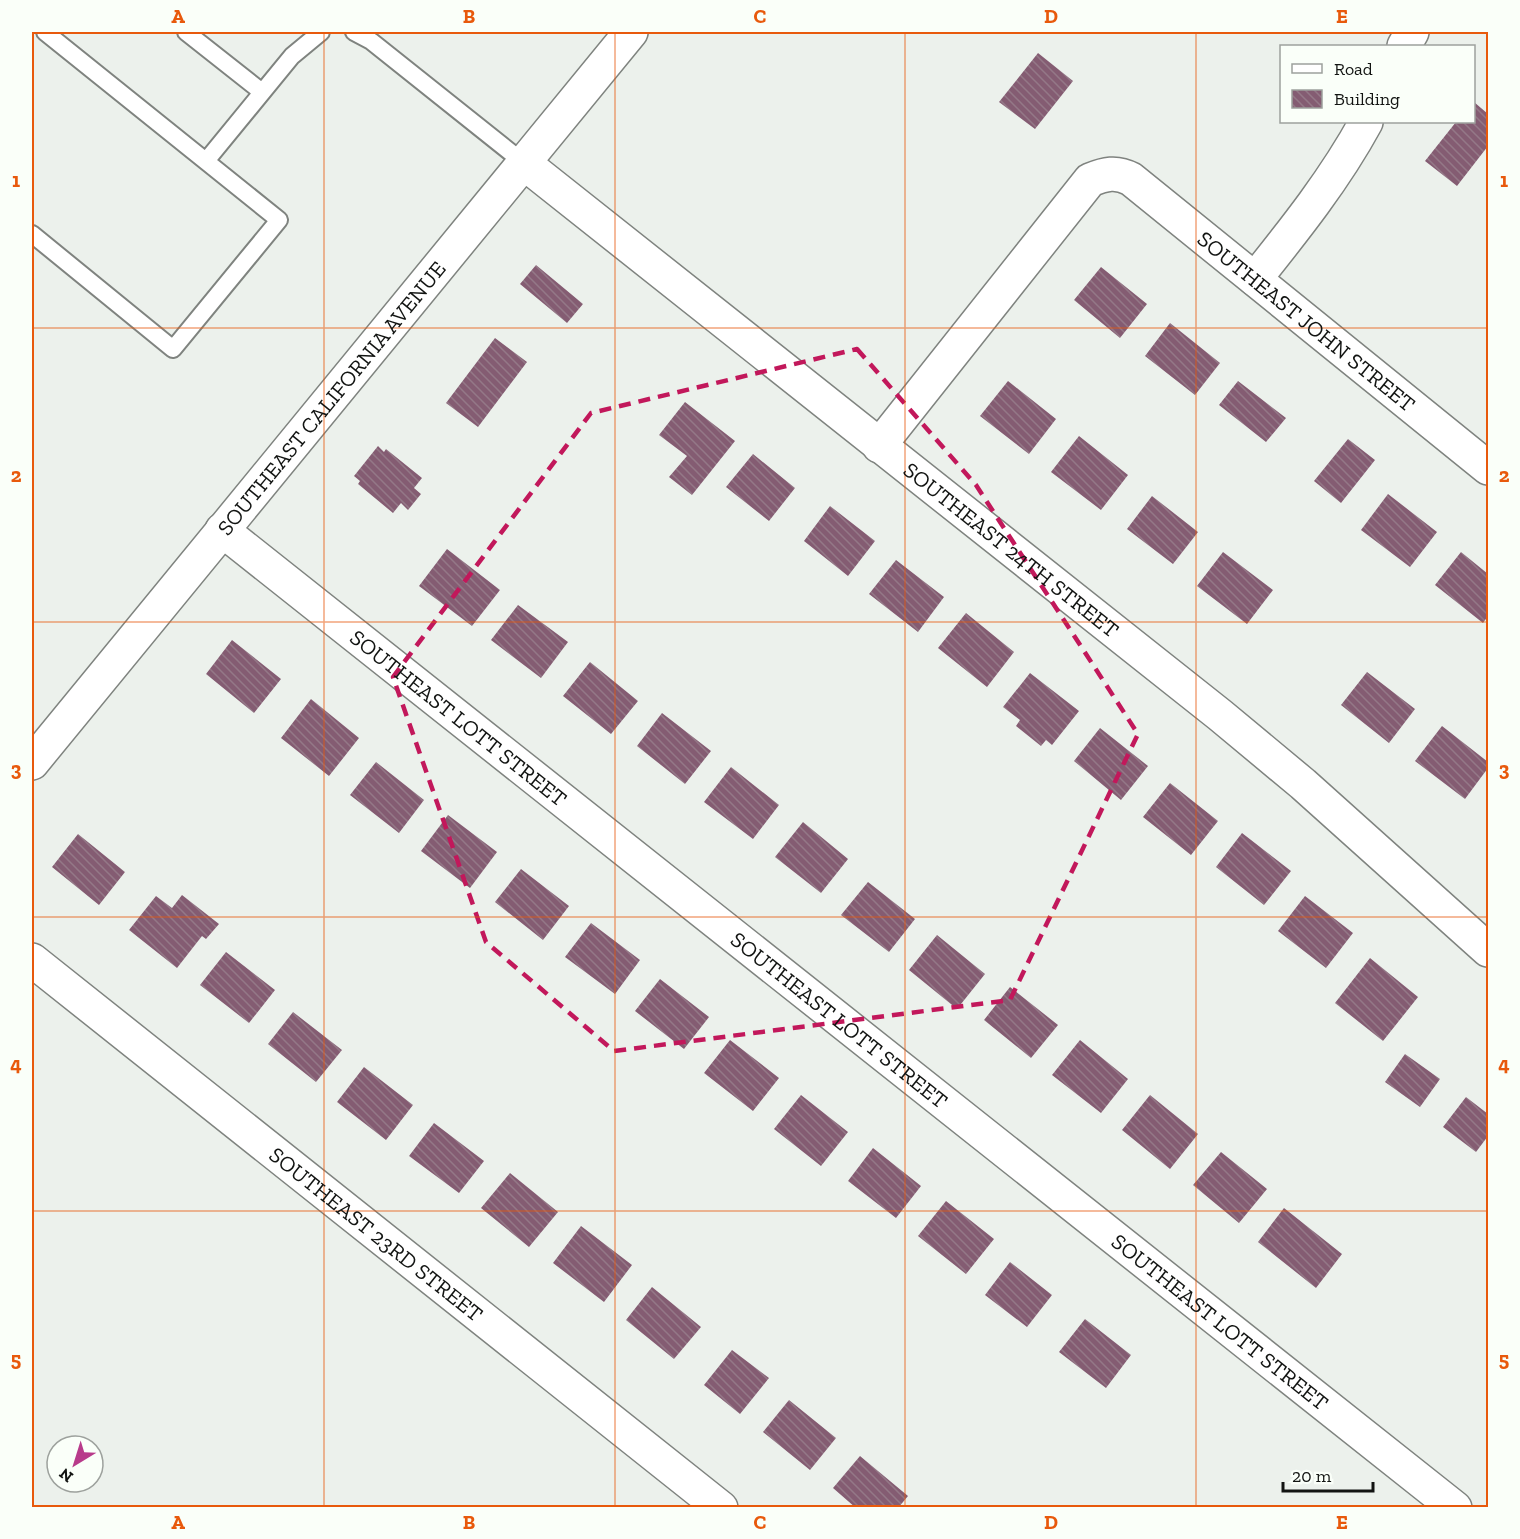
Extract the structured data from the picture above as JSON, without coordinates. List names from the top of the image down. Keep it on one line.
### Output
{"streets":{"street":["SOUTHEAST JOHN STREET","SOUTHEAST CALIFORNIA AVENUE","SOUTHEAST 24TH STREET","SOUTHEAST LOTT STREET","SOUTHEAST 23RD STREET"]},"crossings":[["SOUTHEAST JOHN STREET","SOUTHEAST 24TH STREET"],["SOUTHEAST CALIFORNIA AVENUE","SOUTHEAST 24TH STREET"],["SOUTHEAST CALIFORNIA AVENUE","SOUTHEAST LOTT STREET"]],"legend":["Road","Building"],"scale_bar":"20 m","north":"bottom left","grid":{"columns":["A","B","C","D","E"],"rows":["1","2","3","4","5"]}}
